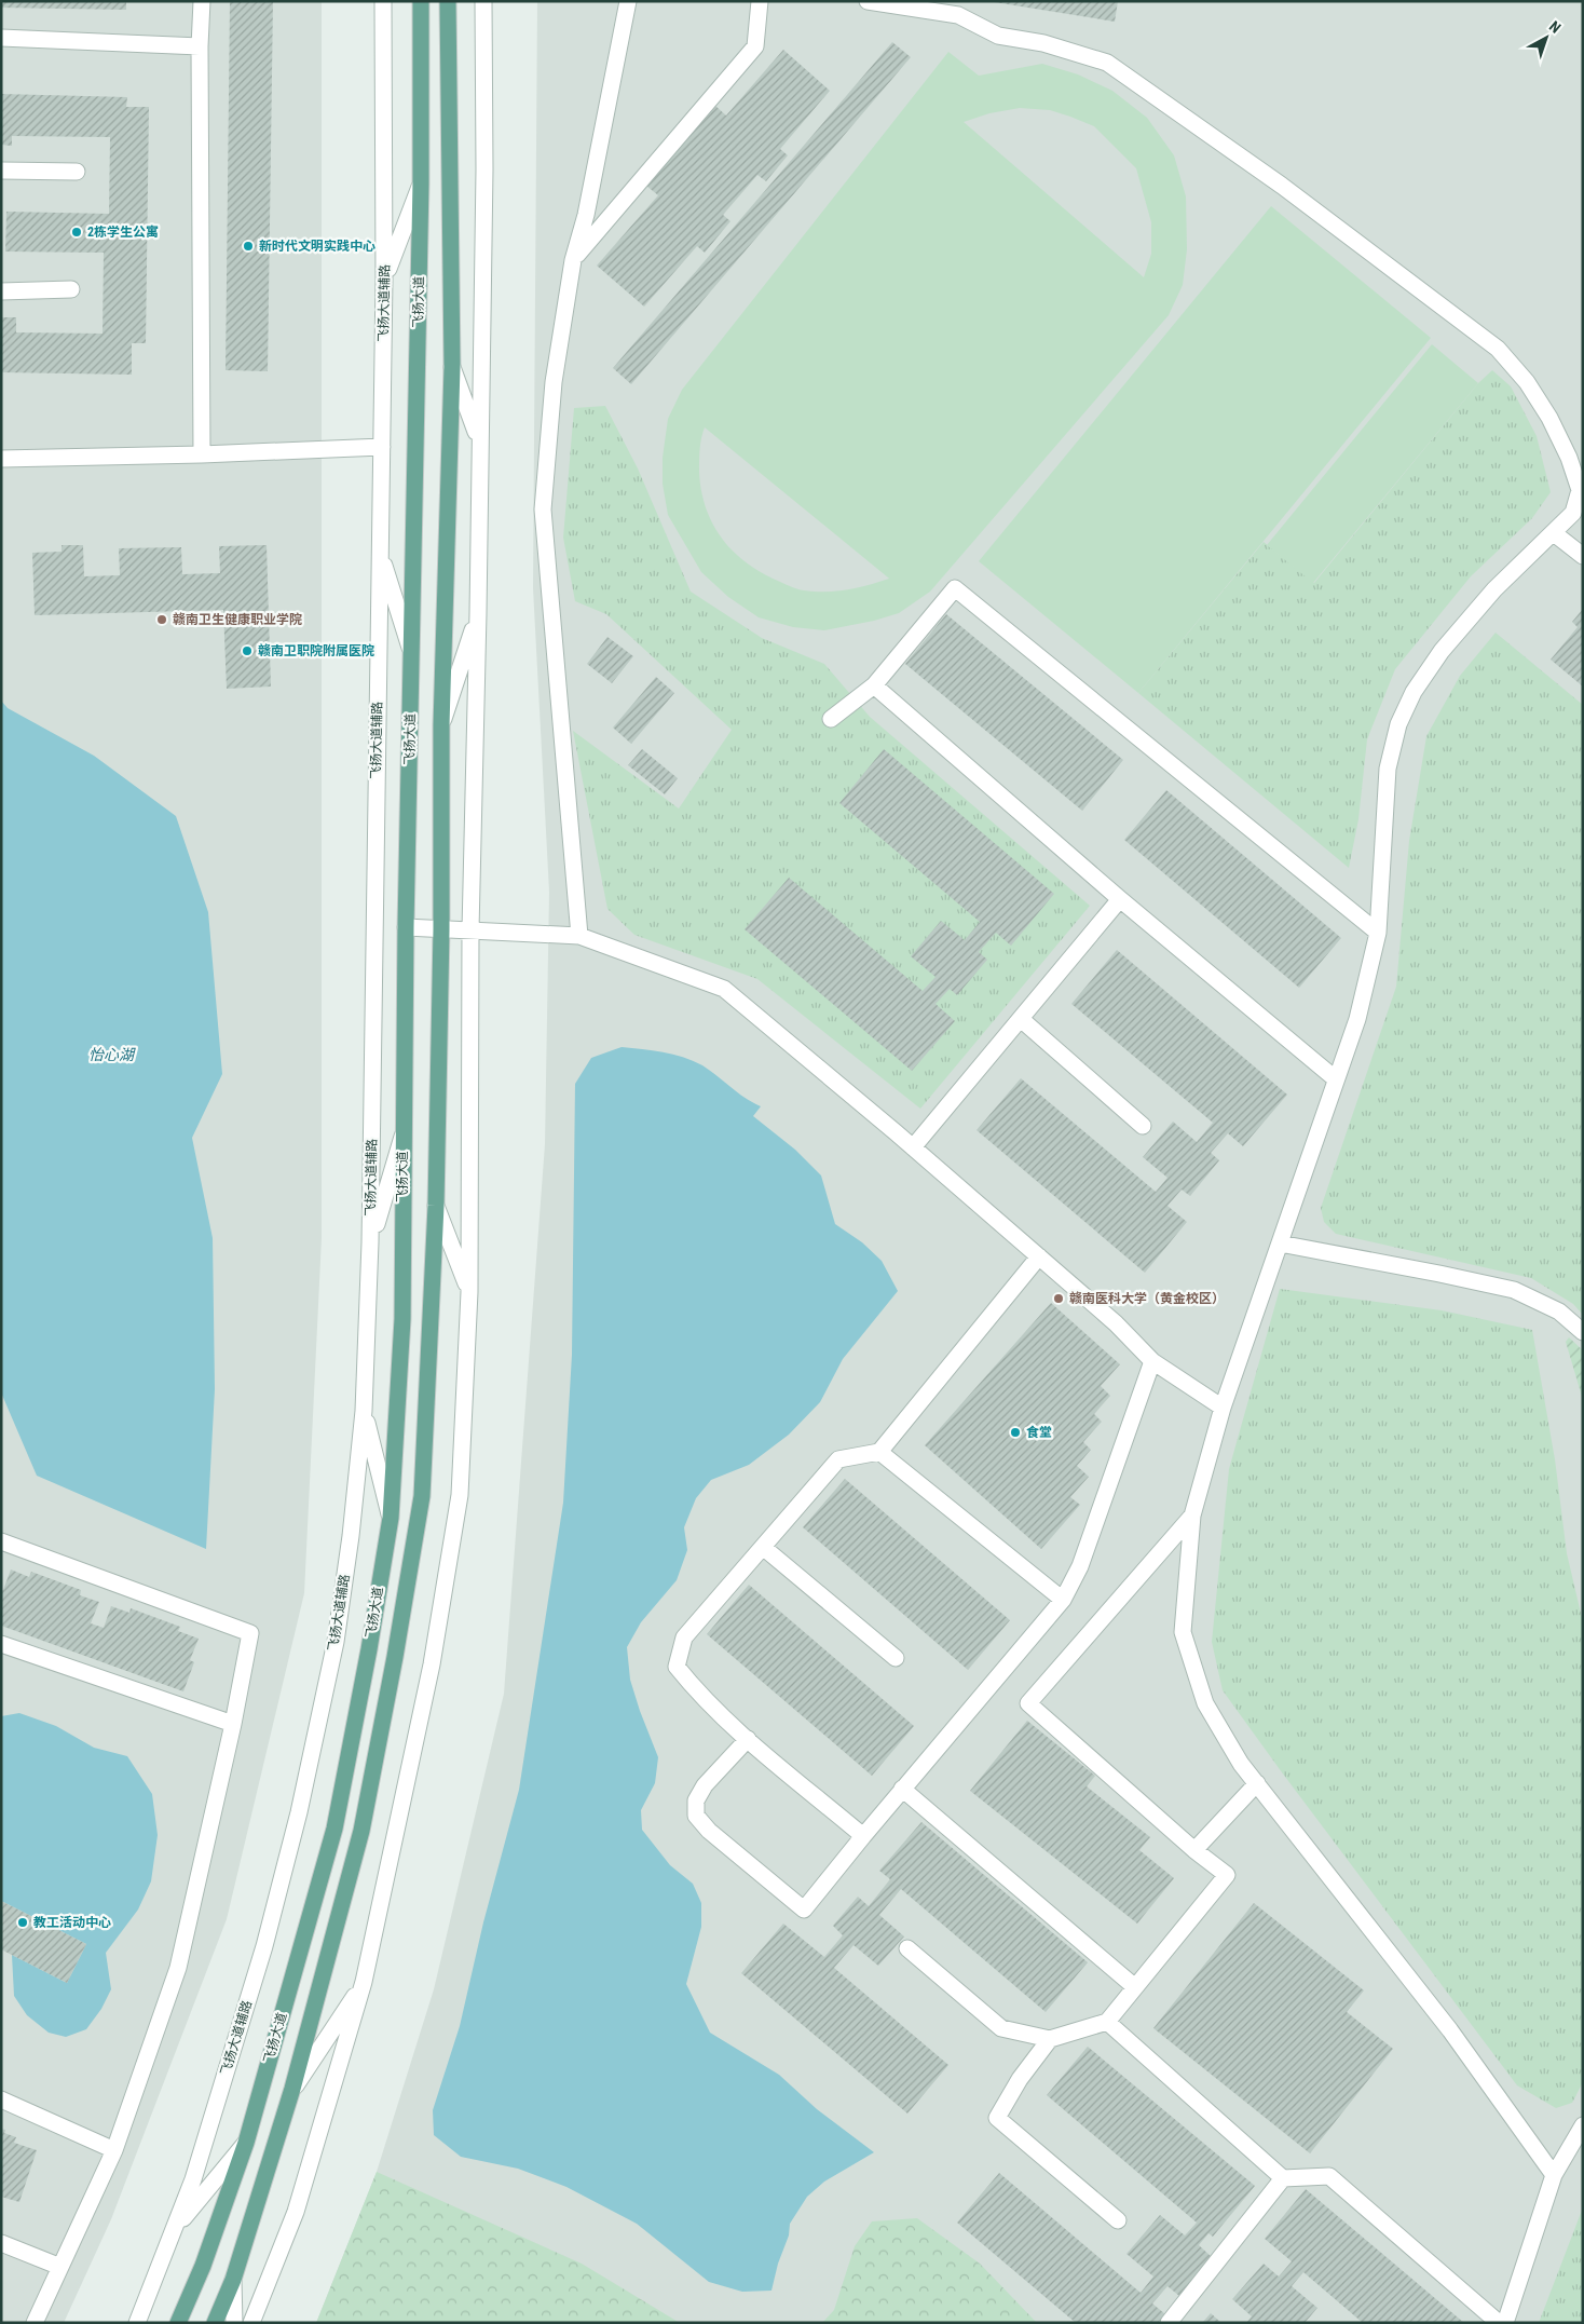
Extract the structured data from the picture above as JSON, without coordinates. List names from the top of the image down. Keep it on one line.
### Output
{"streets":{"main road":["飞扬大道"],"street":["飞扬大道辅路"]},"water":["怡心湖"],"places":["2栋学生公寓","新时代文明实践中心","赣南卫生健康职业学院","赣南卫职院附属医院","赣南医科大学（黄金校区）","食堂","教工活动中心"],"north":"top right"}
